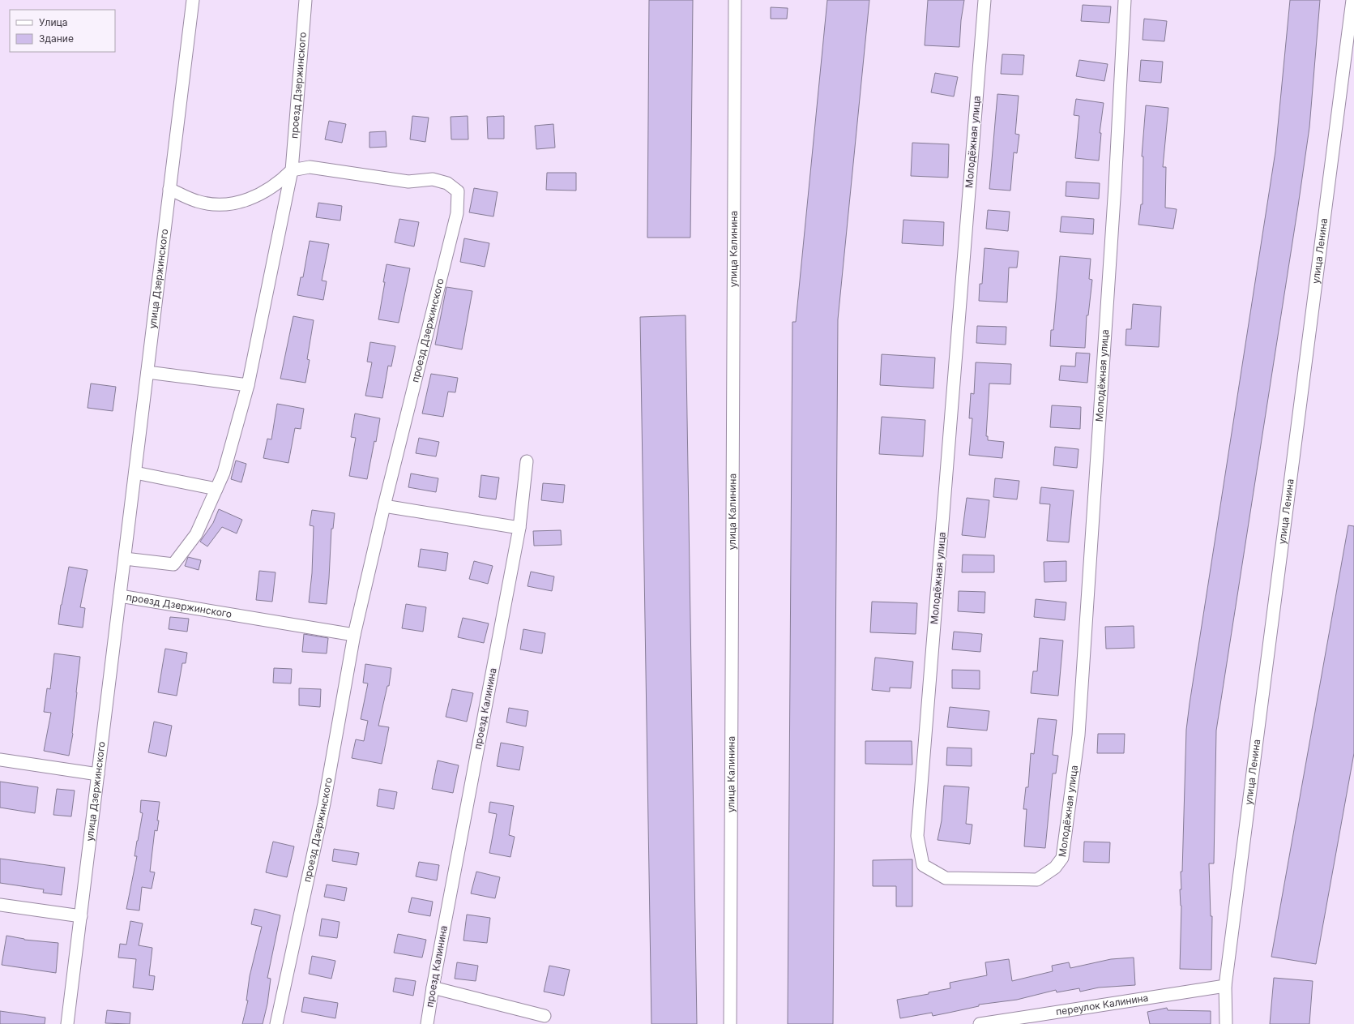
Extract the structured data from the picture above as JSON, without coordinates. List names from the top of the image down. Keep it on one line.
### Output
{"streets":{"street":["проезд Дзержинского","Молодёжная улица","улица Калинина","улица Ленина","улица Дзержинского","проезд Калинина","переулок Калинина"]},"crossings":[["проезд Дзержинского","улица Дзержинского"],["улица Ленина","переулок Калинина"]],"legend":["Улица","Здание"]}
